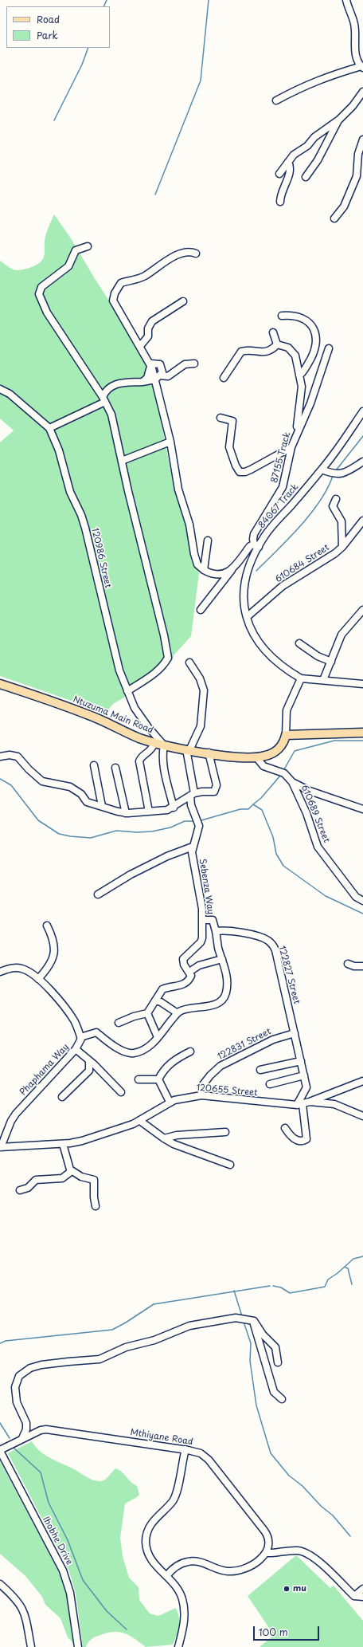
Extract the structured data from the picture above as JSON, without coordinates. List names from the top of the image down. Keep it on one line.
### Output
{"streets":{"main road":["Ntuzuma Main Road"],"street":["87155 Track","84067 Track","120986 Street","610684 Street","610689 Street","Sebenza Way","122827 Street","122831 Street","Phaphama Way","120655 Street","Mthiyane Road","Ihobhe Drive"]},"crossings":[["87155 Track","84067 Track"],["84067 Track","610684 Street"],["120986 Street","Ntuzuma Main Road"],["Ntuzuma Main Road","610689 Street"],["Ntuzuma Main Road","Sebenza Way"],["122827 Street","122831 Street"],["122827 Street","120655 Street"],["122831 Street","120655 Street"],["Phaphama Way","120655 Street"],["Mthiyane Road","Ihobhe Drive"]],"places":["mu"],"legend":["Road","Park"],"scale_bar":"100 m"}
